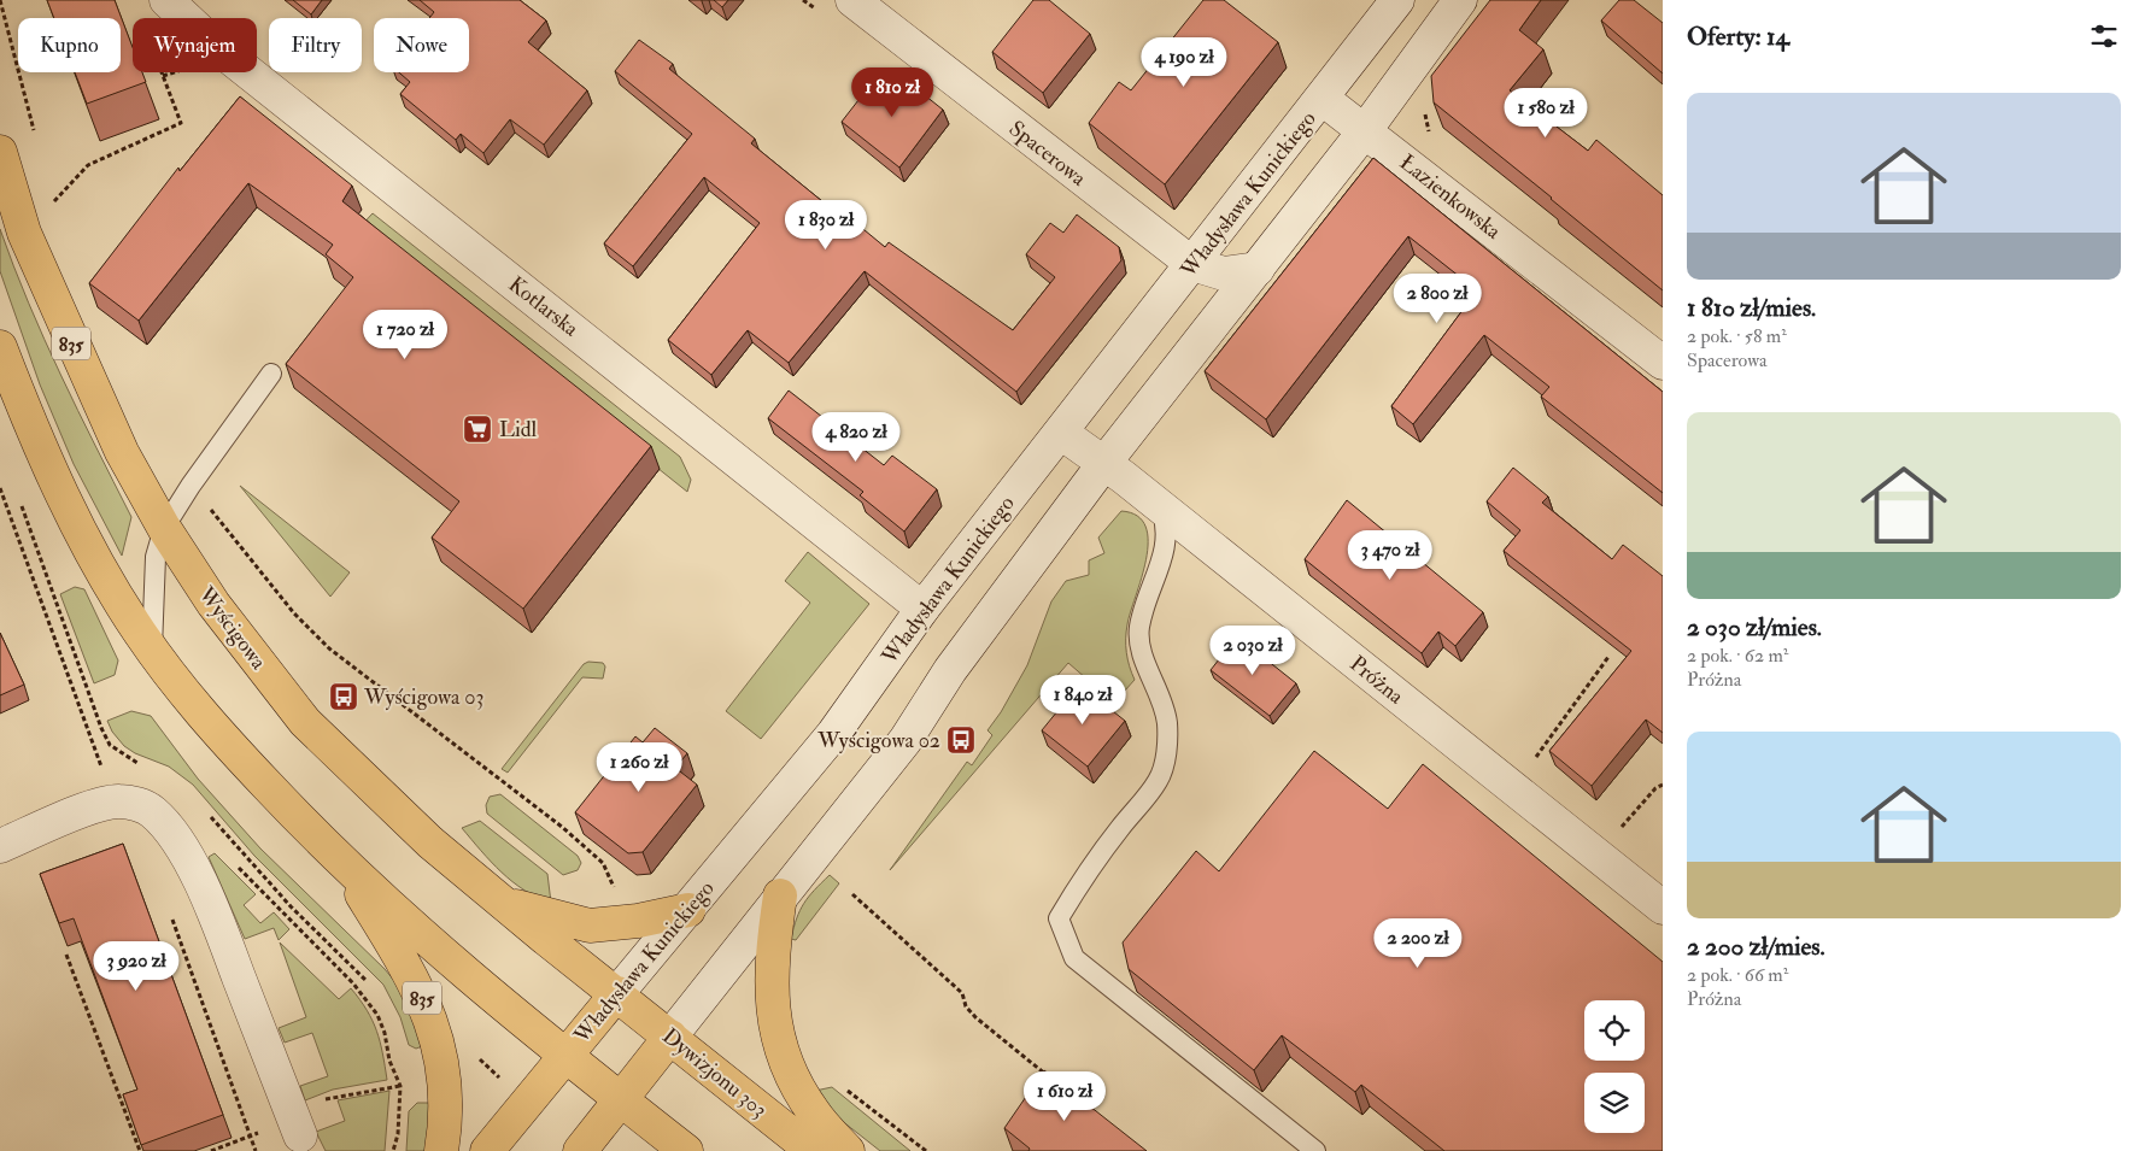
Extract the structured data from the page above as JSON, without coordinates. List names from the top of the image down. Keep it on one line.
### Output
{"streets":{"main road":["Władysława Kunickiego","835","Wyścigowa","Dywizjonu 303"],"street":["Spacerowa","Łazienkowska","Kotlarska","Próżna"]},"crossings":[["Spacerowa","Władysława Kunickiego"],["Władysława Kunickiego","Łazienkowska"],["Władysława Kunickiego","Kotlarska"],["Władysława Kunickiego","835"],["Władysława Kunickiego","Wyścigowa"],["Władysława Kunickiego","Próżna"],["Władysława Kunickiego","Dywizjonu 303"],["Wyścigowa","Dywizjonu 303"]],"places":{"supermarket":["Lidl"],"bus stop":["Wyścigowa 03","Wyścigowa 02"]},"page":{"heading":"Oferty: 14","chip":["Kupno","Wynajem","Filtry","Nowe"],"price":["4 190 zł","1 810 zł","1 580 zł","1 830 zł","2 800 zł","1 720 zł","4 820 zł","3 470 zł","2 030 zł","1 840 zł","1 260 zł","2 200 zł","3 920 zł","1 610 zł"],"list":[{"name":"1 810 zł/mies.","note":"2 pok. · 58 m² · Spacerowa"},{"name":"2 030 zł/mies.","note":"2 pok. · 62 m² · Próżna"},{"name":"2 200 zł/mies.","note":"2 pok. · 66 m² · Próżna"}]}}
